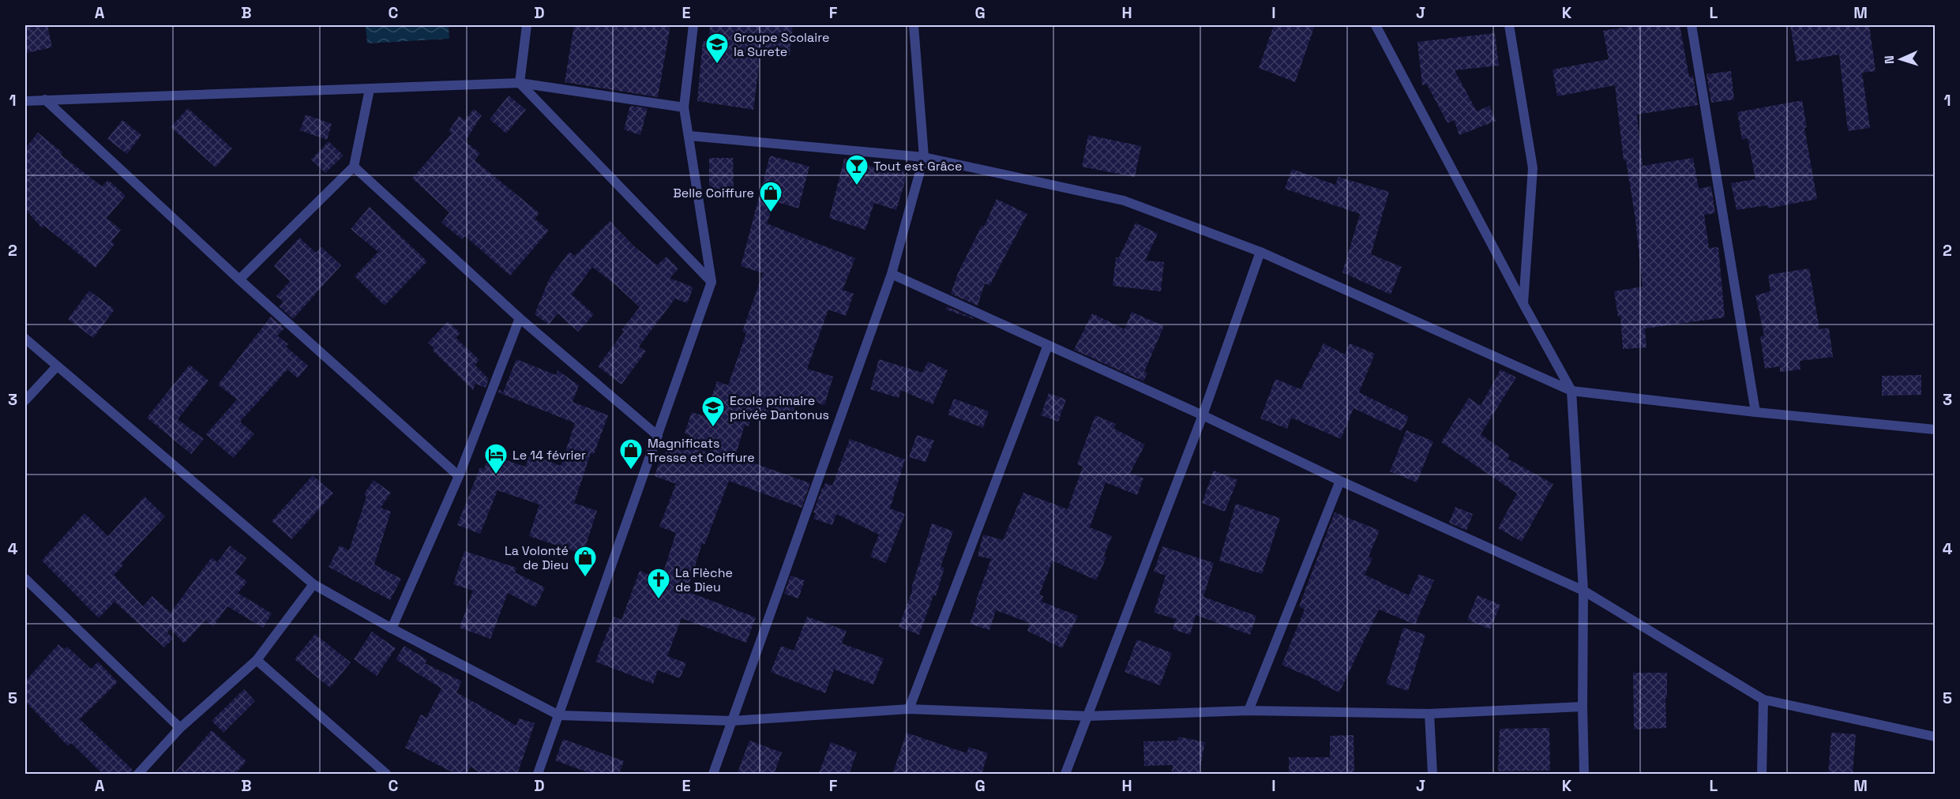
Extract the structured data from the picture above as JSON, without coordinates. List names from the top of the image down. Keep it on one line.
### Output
{"places":{"school or university":["Groupe Scolaire la Surete","Ecole primaire privée Dantonus"],"bar":["Tout est Grâce"],"shop":["Belle Coiffure","Magnificats Tresse et Coiffure","La Volonté de Dieu"],"hotel":["Le 14 février"],"church":["La Flèche de Dieu"]},"north":"left","grid":{"columns":["A","B","C","D","E","F","G","H","I","J","K","L","M"],"rows":["1","2","3","4","5"]}}
